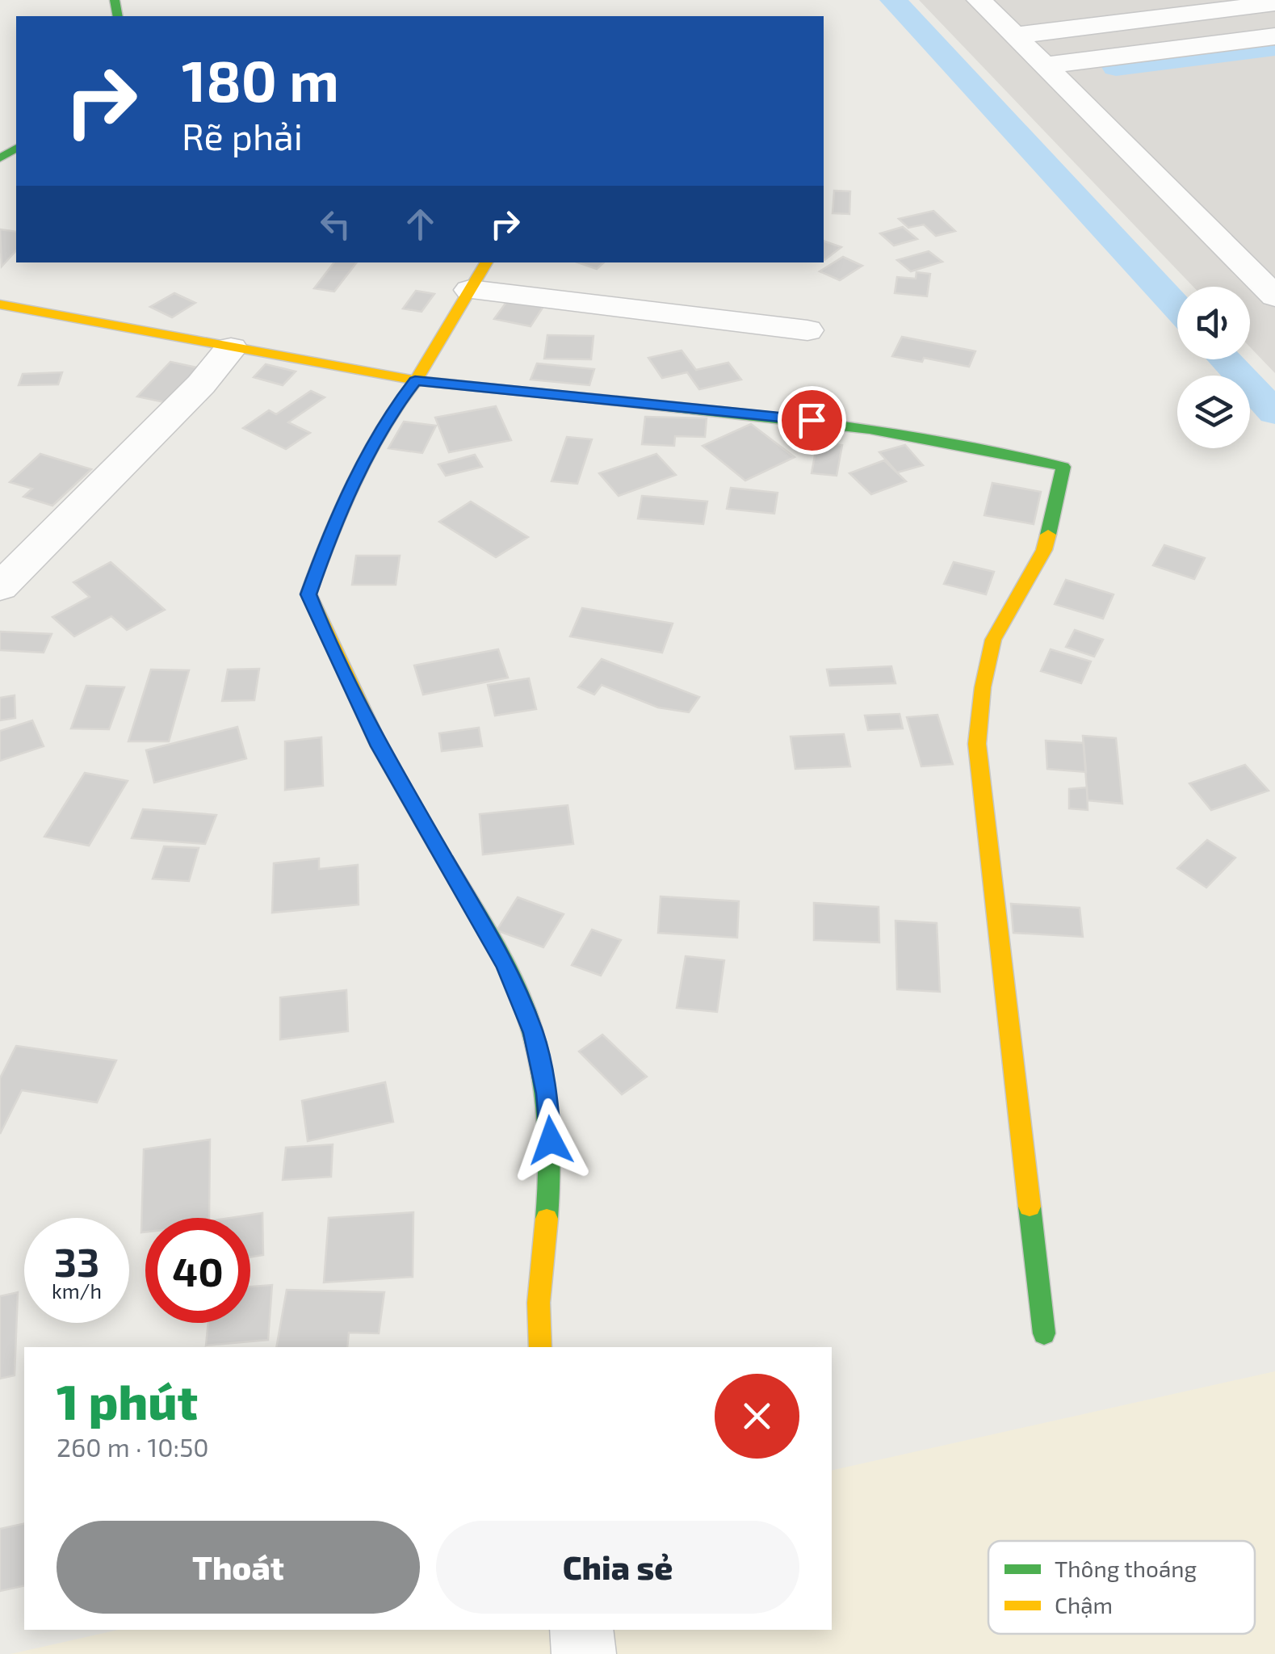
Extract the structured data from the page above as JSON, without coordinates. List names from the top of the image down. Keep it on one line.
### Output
{"legend":["Thông thoáng","Chậm"],"page":{"turn":["180 m","Rẽ phải"],"speed":"33 km/h","limit":"40","heading":["1 phút","260 m · 10:50"],"buttons":["Thoát","Chia sẻ"]}}
